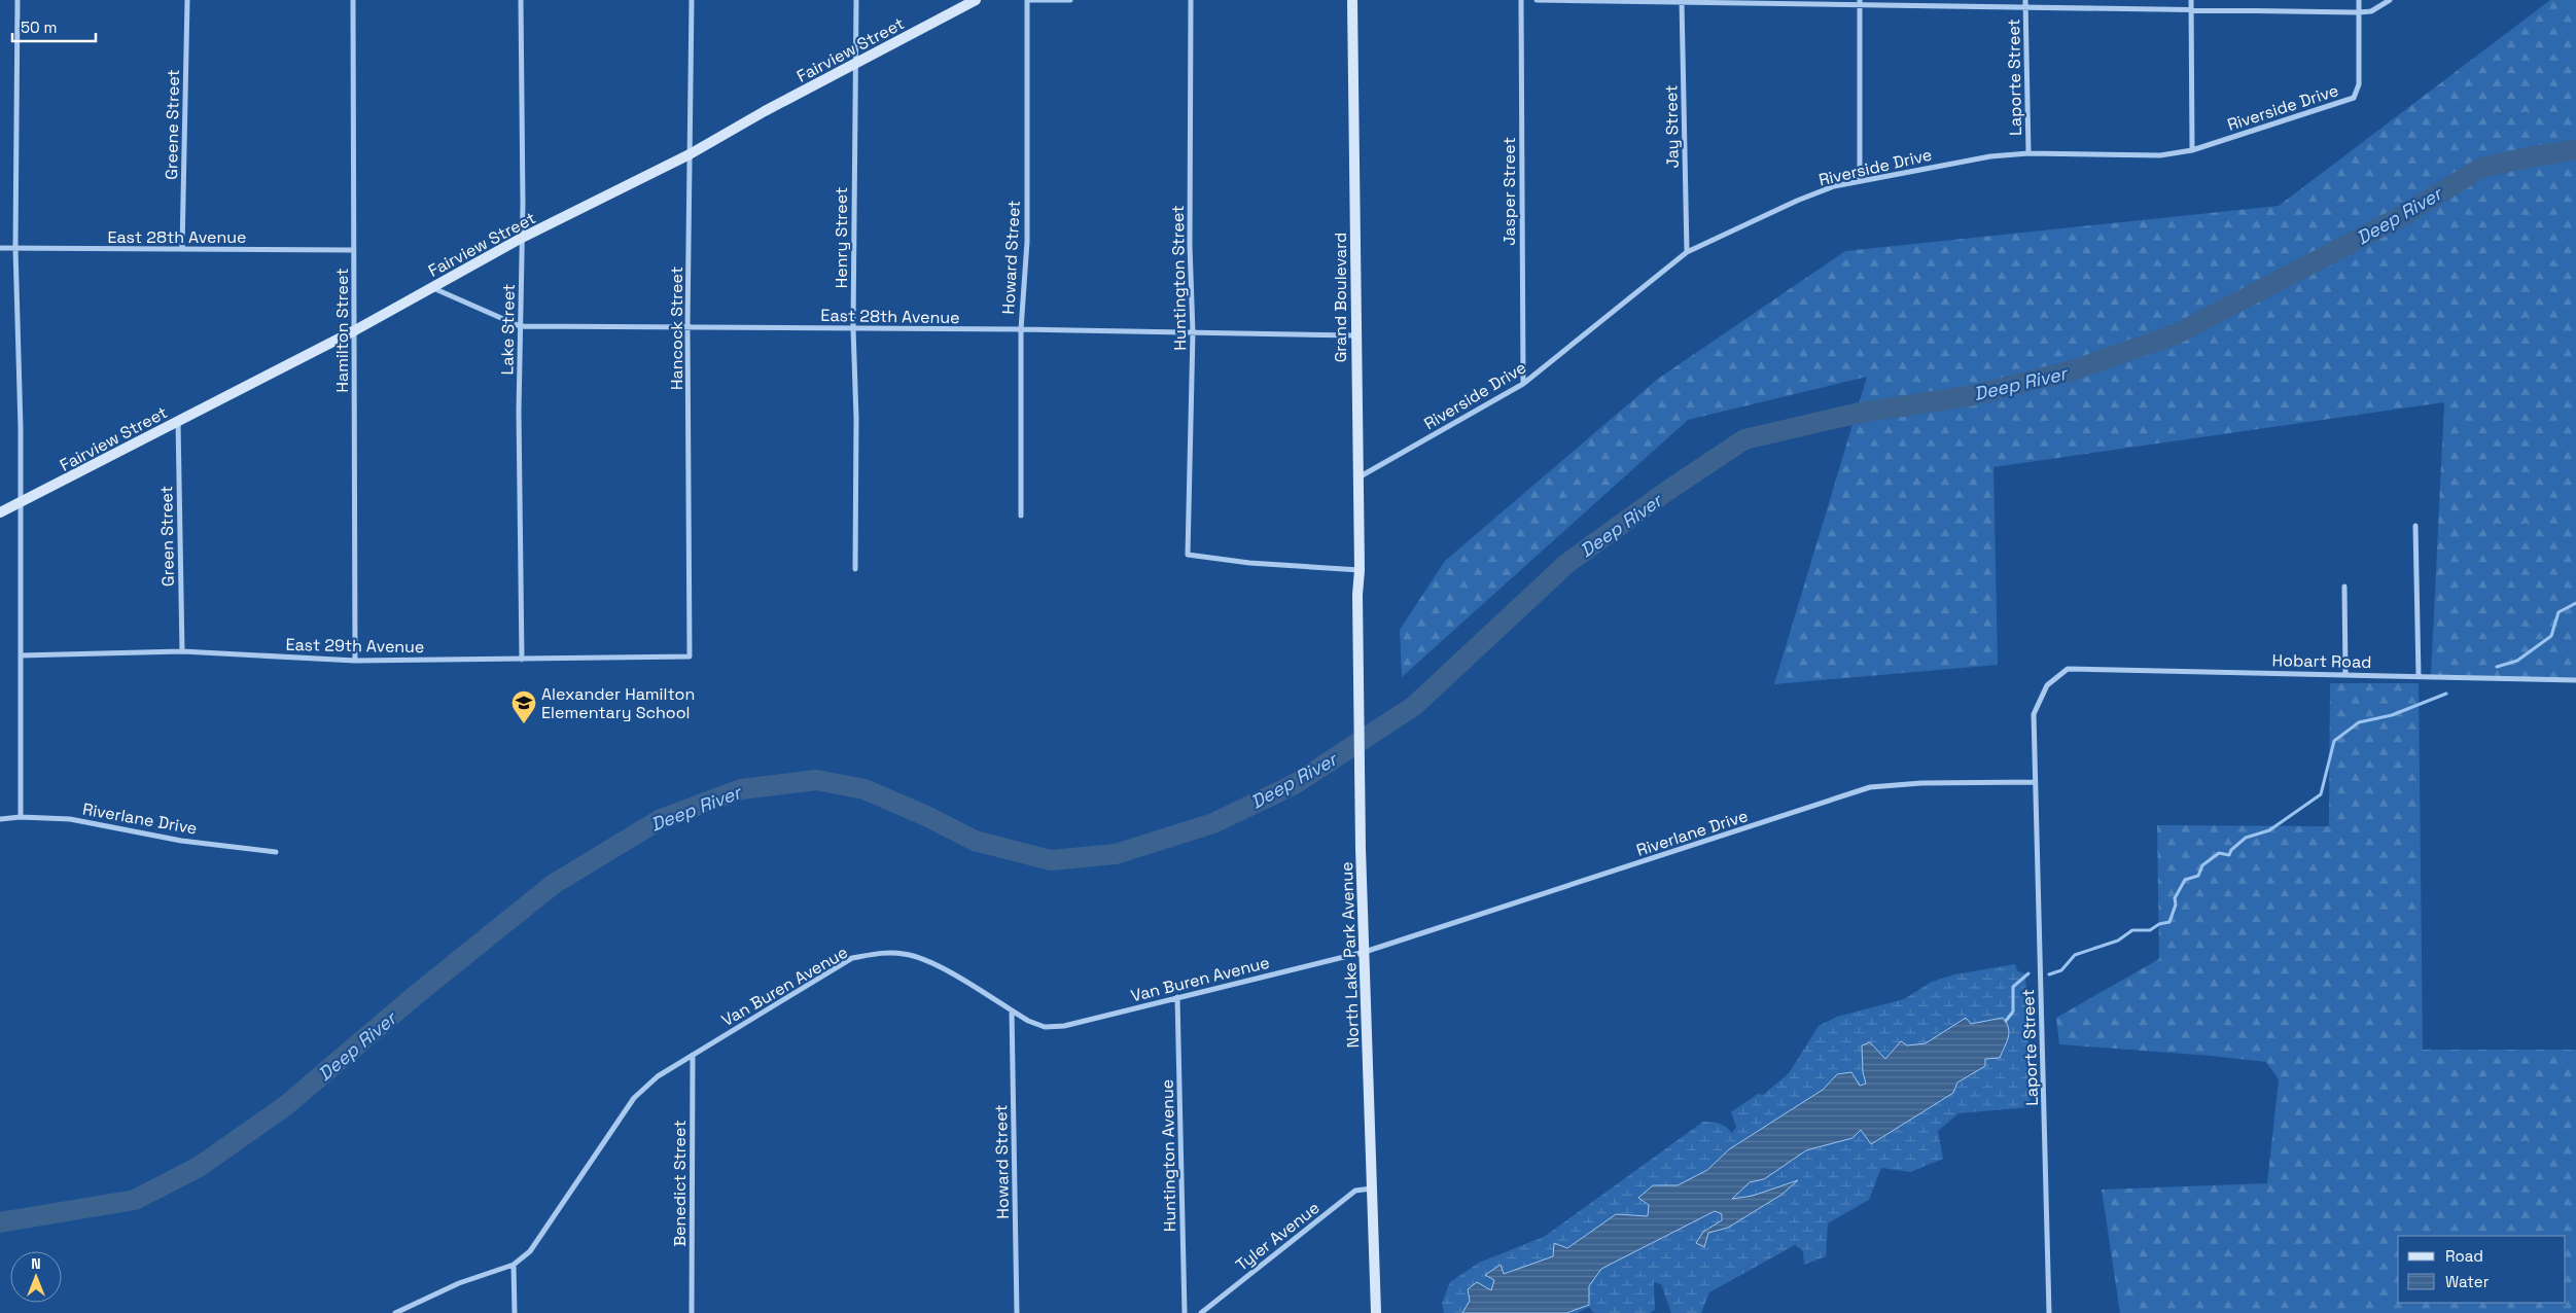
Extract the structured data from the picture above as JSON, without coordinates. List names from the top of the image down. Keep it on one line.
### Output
{"streets":{"street":["Fairview Street","Laporte Street","Riverside Drive","Greene Street","Jay Street","Jasper Street","East 28th Avenue","Henry Street","Howard Street","Huntington Street","Grand Boulevard","Hancock Street","Lake Street","Hamilton Street","Green Street","East 29th Avenue","Hobart Road","Riverlane Drive","North Lake Park Avenue","Van Buren Avenue","Huntington Avenue","Benedict Street","Tyler Avenue"]},"crossings":[["Fairview Street","East 28th Avenue"],["Fairview Street","Henry Street"],["Fairview Street","Hancock Street"],["Fairview Street","Lake Street"],["Fairview Street","Hamilton Street"],["Fairview Street","Green Street"],["Laporte Street","Riverside Drive"],["Laporte Street","Hobart Road"],["Laporte Street","Riverlane Drive"],["Riverside Drive","Jay Street"],["Riverside Drive","Jasper Street"],["Riverside Drive","Grand Boulevard"],["Greene Street","East 28th Avenue"],["East 28th Avenue","Henry Street"],["East 28th Avenue","Howard Street"],["East 28th Avenue","Huntington Street"],["East 28th Avenue","Grand Boulevard"],["East 28th Avenue","Hancock Street"],["East 28th Avenue","Lake Street"],["East 28th Avenue","Hamilton Street"],["Howard Street","Van Buren Avenue"],["Huntington Street","Grand Boulevard"],["Grand Boulevard","North Lake Park Avenue"],["Hancock Street","East 29th Avenue"],["Lake Street","East 29th Avenue"],["Hamilton Street","East 29th Avenue"],["Green Street","East 29th Avenue"],["Riverlane Drive","North Lake Park Avenue"],["Riverlane Drive","Van Buren Avenue"],["North Lake Park Avenue","Van Buren Avenue"],["North Lake Park Avenue","Tyler Avenue"],["Van Buren Avenue","Huntington Avenue"],["Van Buren Avenue","Benedict Street"]],"water":["Deep River"],"places":{"school or university":["Alexander Hamilton Elementary School"]},"legend":["Road","Water"],"scale_bar":"50 m","north":"top"}
